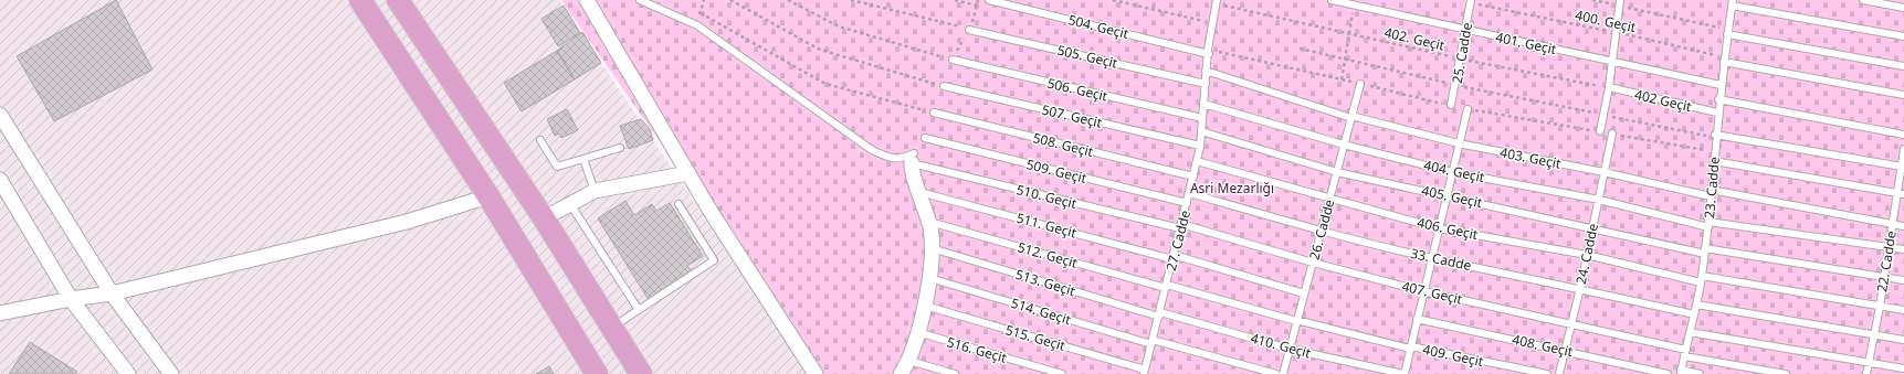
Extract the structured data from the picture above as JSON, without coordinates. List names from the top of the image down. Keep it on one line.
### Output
{"streets":{"lane":["504. Geçit","401. Geçit","25. Cadde","505. Geçit","506. Geçit","402 Geçit","507. Geçit","508. Geçit","403. Geçit","509. Geçit","404. Geçit","23. Cadde","510. Geçit","405. Geçit","511. Geçit","406. Geçit","26. Cadde","27. Cadde","24. Cadde","512. Geçit","33. Cadde","22. Cadde","513. Geçit","407. Geçit","514. Geçit","515. Geçit","410. Geçit","408. Geçit","516. Geçit","409. Geçit"],"path":["400. Geçit","402. Geçit"]},"crossings":[["400. Geçit","25. Cadde"],["400. Geçit","23. Cadde"],["504. Geçit","27. Cadde"],["402. Geçit","25. Cadde"],["402. Geçit","402 Geçit"],["402. Geçit","27. Cadde"],["401. Geçit","25. Cadde"],["401. Geçit","23. Cadde"],["505. Geçit","27. Cadde"],["506. Geçit","27. Cadde"],["402 Geçit","23. Cadde"],["507. Geçit","27. Cadde"],["508. Geçit","27. Cadde"],["403. Geçit","23. Cadde"],["403. Geçit","26. Cadde"],["403. Geçit","27. Cadde"],["403. Geçit","24. Cadde"],["403. Geçit","22. Cadde"],["509. Geçit","27. Cadde"],["404. Geçit","23. Cadde"],["404. Geçit","26. Cadde"],["404. Geçit","27. Cadde"],["404. Geçit","24. Cadde"],["404. Geçit","22. Cadde"],["23. Cadde","405. Geçit"],["23. Cadde","406. Geçit"],["23. Cadde","33. Cadde"],["23. Cadde","407. Geçit"],["510. Geçit","27. Cadde"],["510. Geçit","407. Geçit"],["405. Geçit","26. Cadde"],["405. Geçit","27. Cadde"],["405. Geçit","24. Cadde"],["405. Geçit","22. Cadde"],["511. Geçit","27. Cadde"],["406. Geçit","26. Cadde"],["406. Geçit","27. Cadde"],["406. Geçit","24. Cadde"],["406. Geçit","22. Cadde"],["26. Cadde","33. Cadde"],["26. Cadde","407. Geçit"],["26. Cadde","410. Geçit"],["26. Cadde","409. Geçit"],["27. Cadde","512. Geçit"],["27. Cadde","33. Cadde"],["27. Cadde","513. Geçit"],["27. Cadde","407. Geçit"],["27. Cadde","514. Geçit"],["27. Cadde","515. Geçit"],["27. Cadde","410. Geçit"],["27. Cadde","409. Geçit"],["24. Cadde","33. Cadde"],["24. Cadde","407. Geçit"],["24. Cadde","408. Geçit"],["512. Geçit","409. Geçit"],["513. Geçit","410. Geçit"]],"parks":["Asri Mezarlığı"]}
